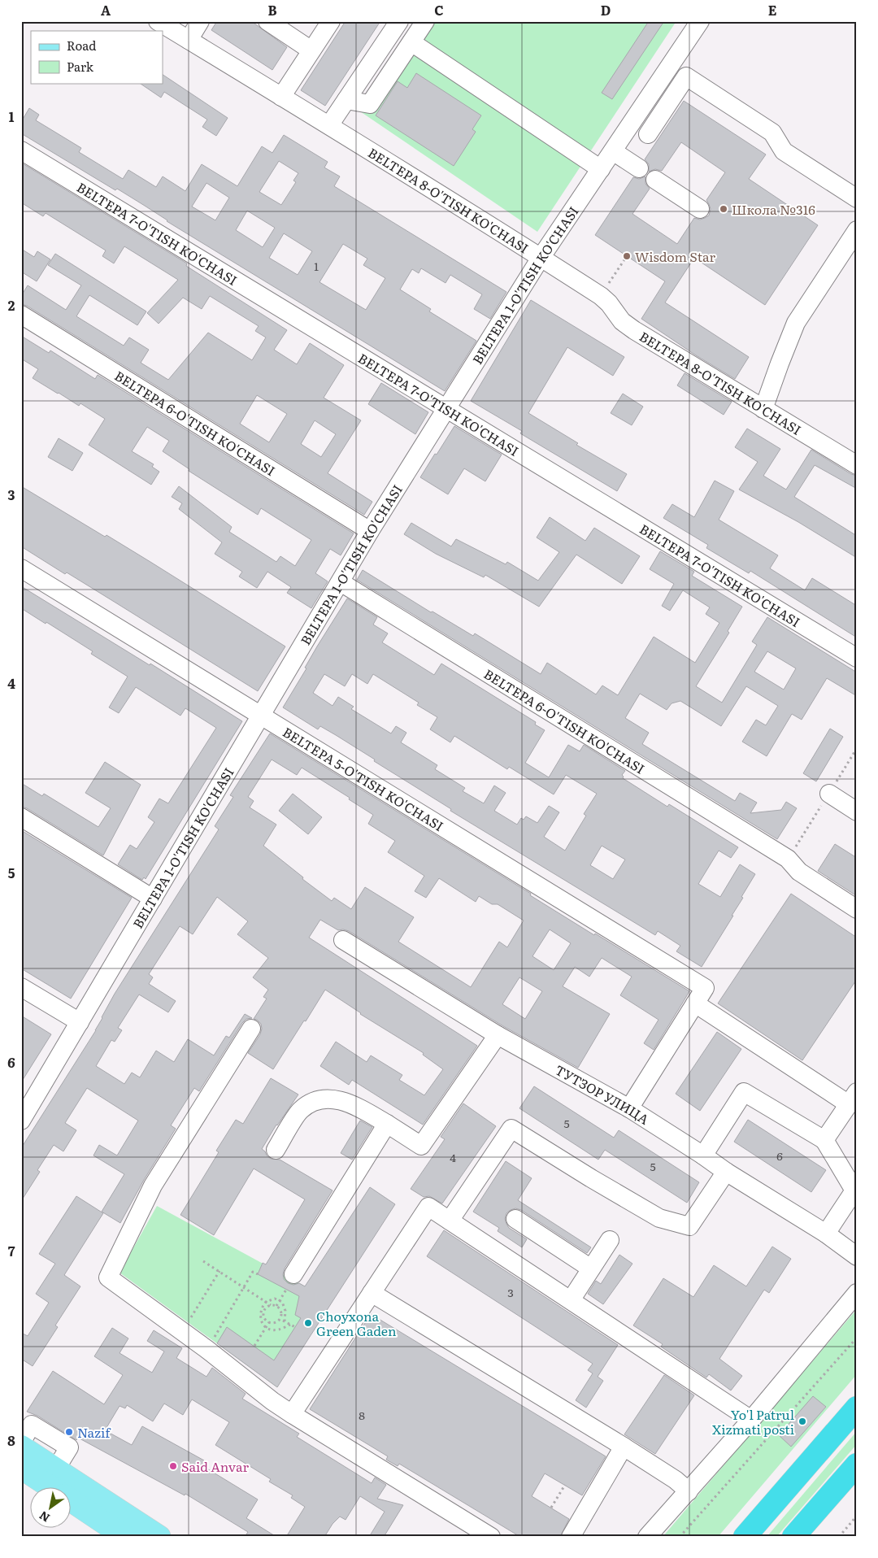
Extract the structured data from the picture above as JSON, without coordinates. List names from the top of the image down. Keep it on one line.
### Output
{"streets":{"street":["BELTEPA 8-O'TISH KO'CHASI","BELTEPA 7-O'TISH KO'CHASI","BELTEPA 1-O'TISH KO'CHASI","BELTEPA 6-O'TISH KO'CHASI","BELTEPA 5-O'TISH KO'CHASI","ТУТЗОР УЛИЦА"]},"crossings":[["BELTEPA 8-O'TISH KO'CHASI","BELTEPA 1-O'TISH KO'CHASI"],["BELTEPA 7-O'TISH KO'CHASI","BELTEPA 1-O'TISH KO'CHASI"],["BELTEPA 1-O'TISH KO'CHASI","BELTEPA 6-O'TISH KO'CHASI"],["BELTEPA 1-O'TISH KO'CHASI","BELTEPA 5-O'TISH KO'CHASI"]],"places":["Школа №316","Wisdom Star","Choyxona Green Gaden","Yo'l Patrul Xizmati posti","Nazif","Said Anvar"],"house_numbers":["1","5","6","4","5","3","8"],"legend":["Road","Park"],"north":"bottom left","grid":{"columns":["A","B","C","D","E"],"rows":["1","2","3","4","5","6","7","8"]}}
